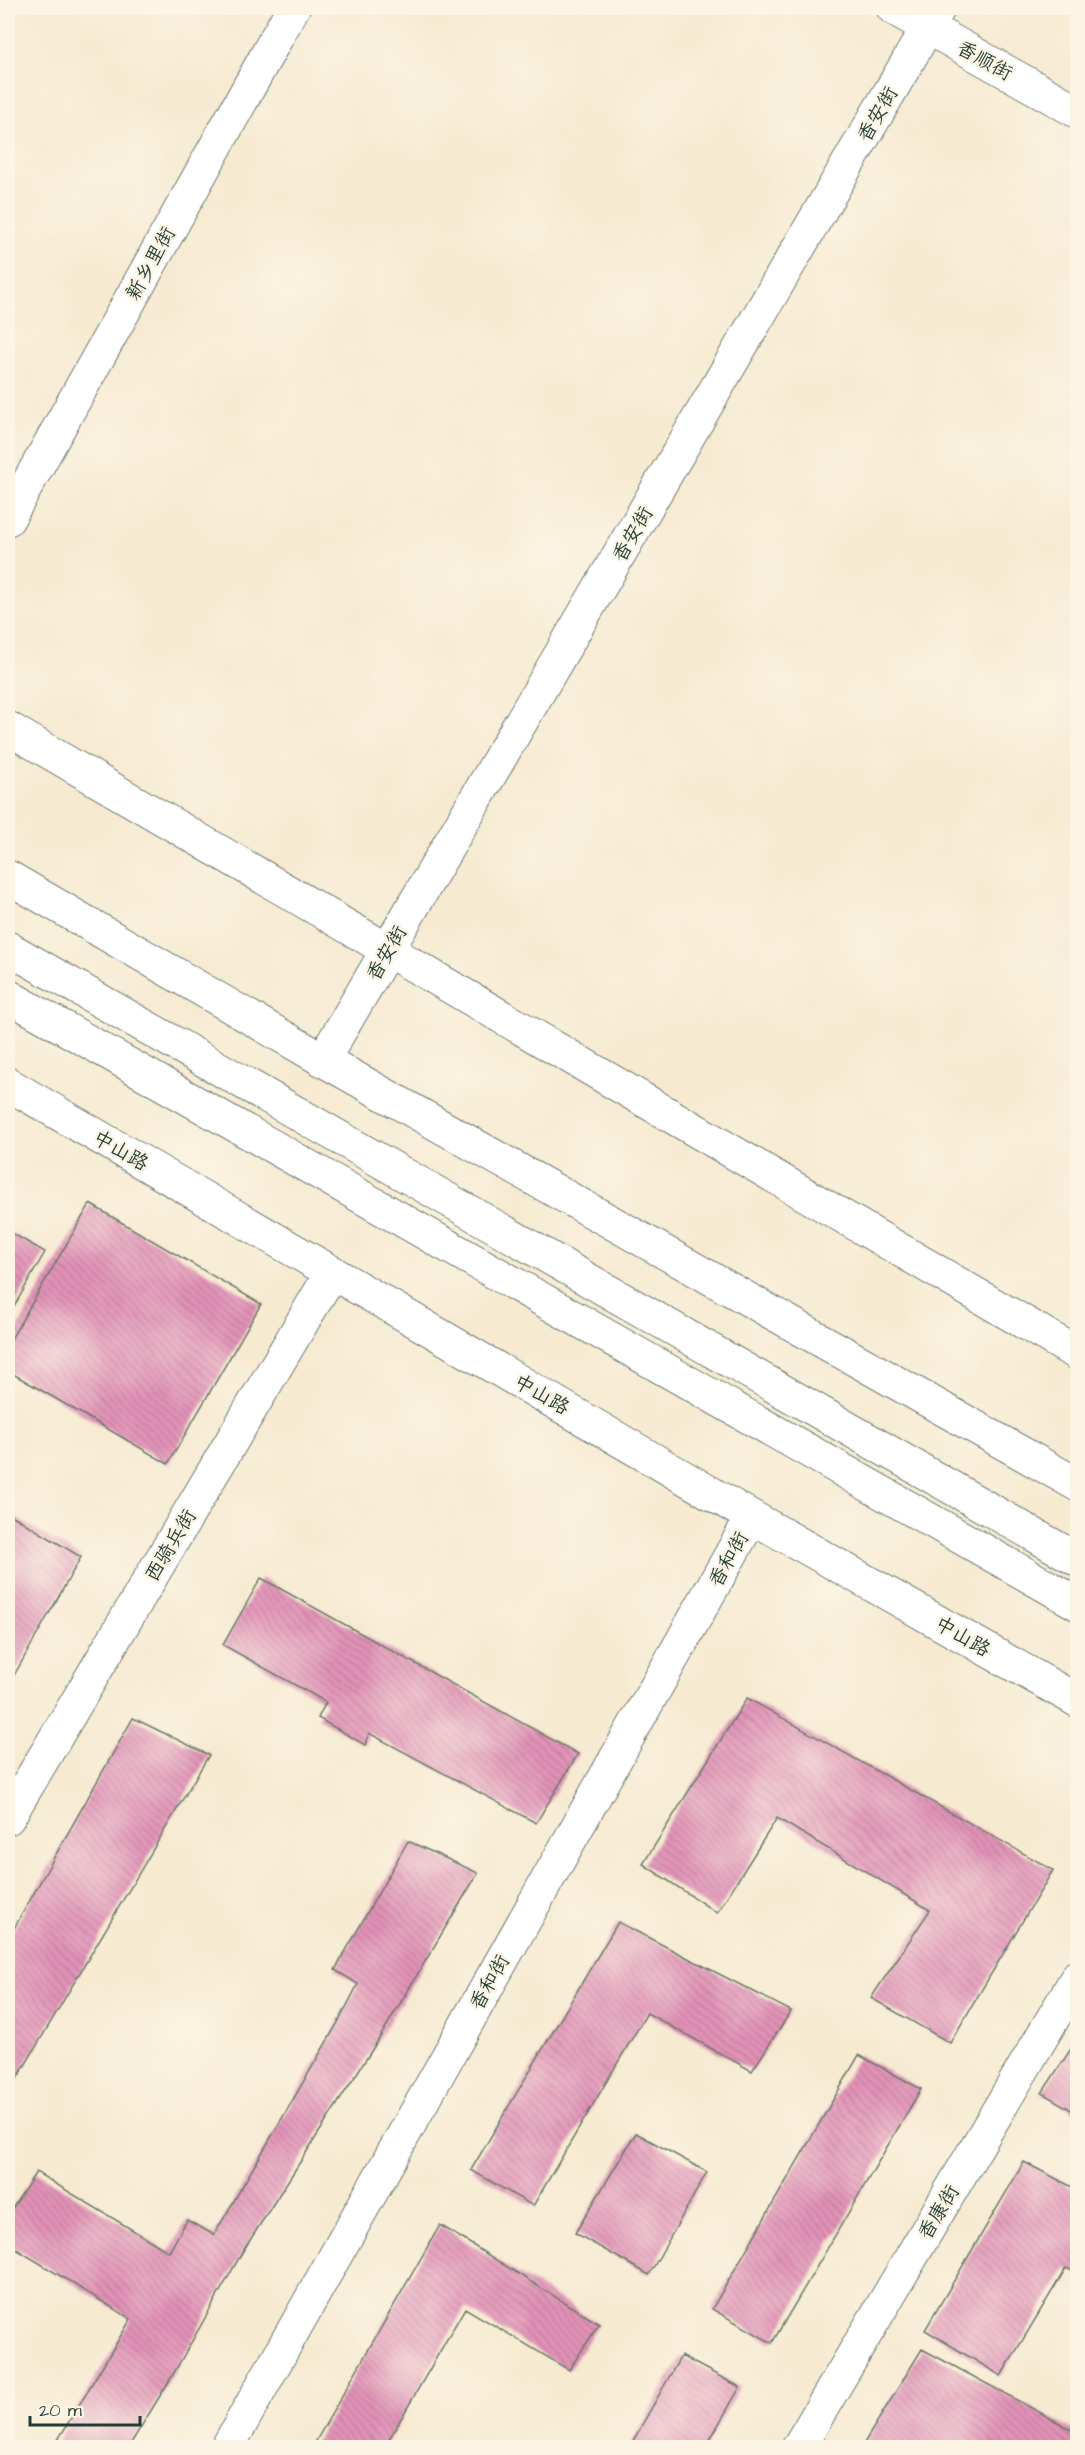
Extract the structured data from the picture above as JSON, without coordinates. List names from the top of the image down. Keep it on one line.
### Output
{"streets":{"main road":["香顺街","香安街","新乡里街","中山路","西骑兵街","香和街","香康街"]},"crossings":[["香顺街","香安街"],["中山路","西骑兵街"],["中山路","香和街"]],"scale_bar":"20 m"}
